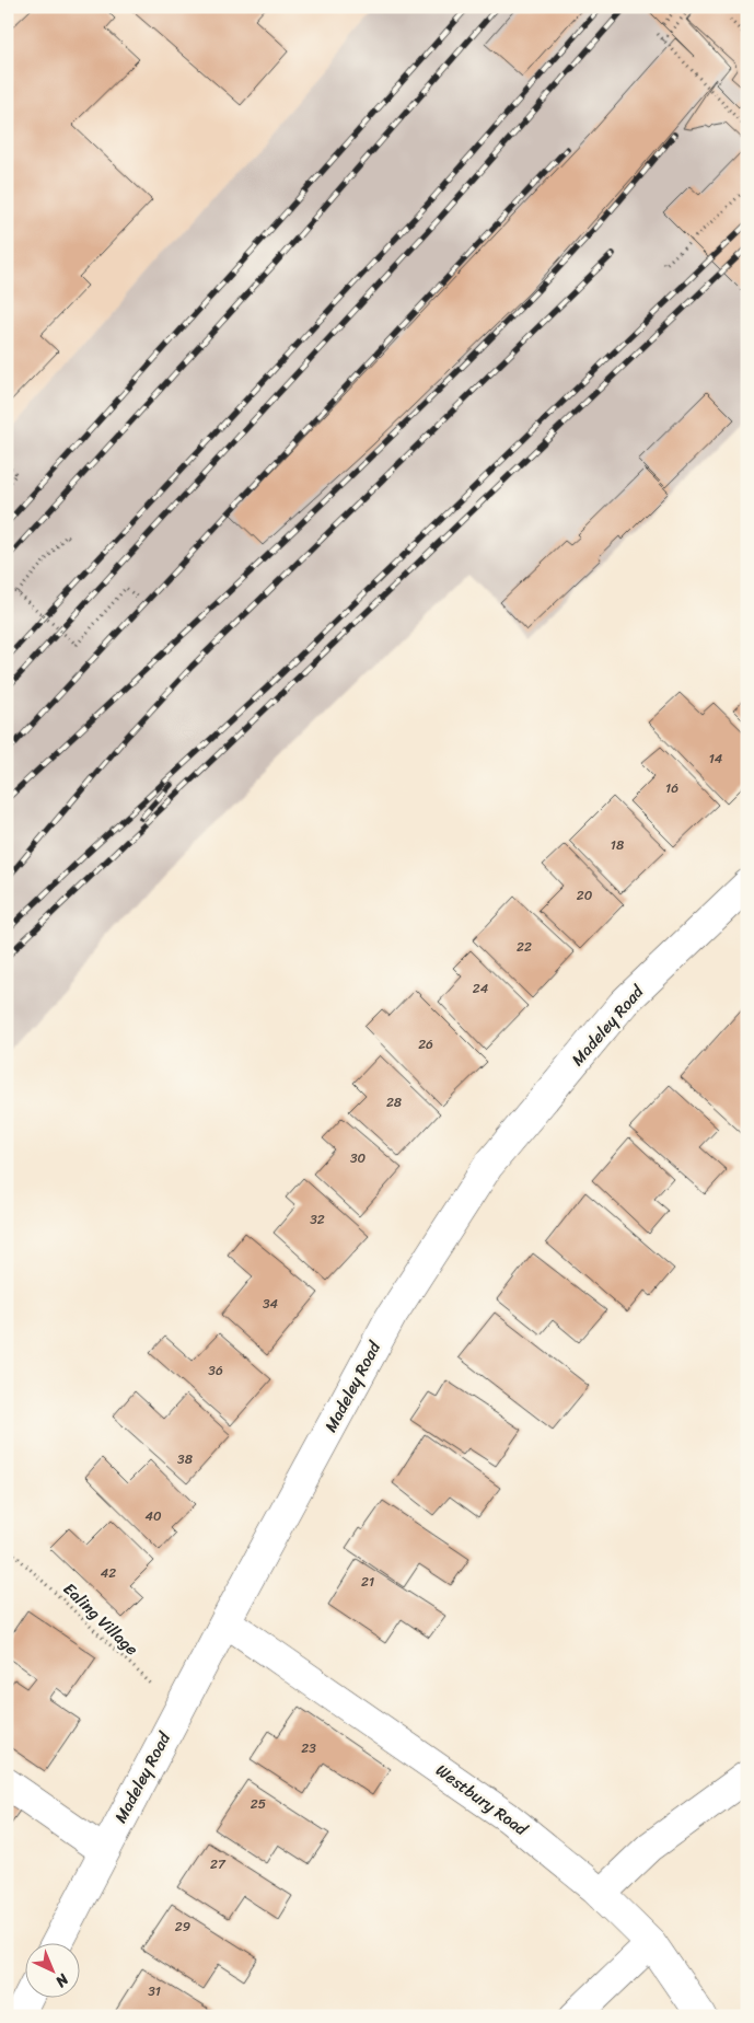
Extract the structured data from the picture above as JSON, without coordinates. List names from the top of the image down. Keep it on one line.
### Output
{"streets":{"street":["Madeley Road","Westbury Road"],"path":["Ealing Village"]},"crossings":[["Madeley Road","Ealing Village"],["Madeley Road","Westbury Road"]],"house_numbers":["14","16","18","20","22","24","26","28","30","32","34","36","38","40","42","21","23","25","27","29","31"],"north":"bottom right"}
